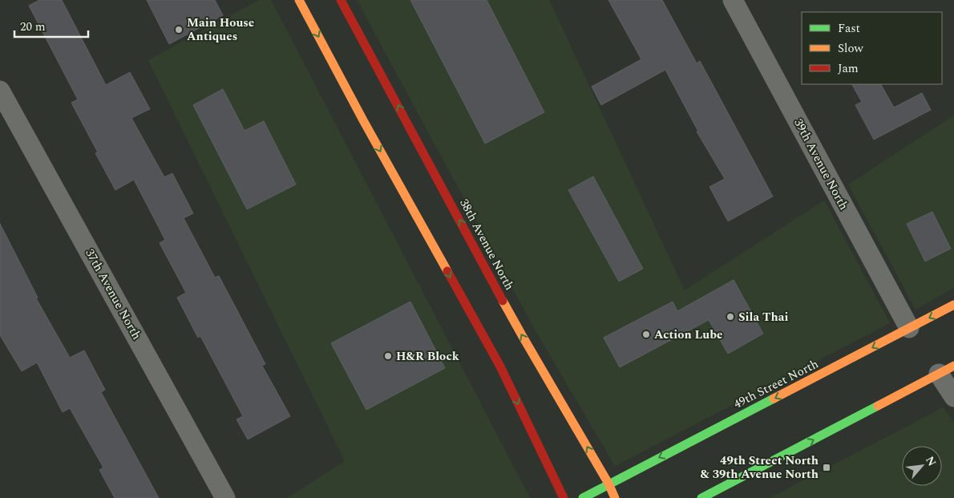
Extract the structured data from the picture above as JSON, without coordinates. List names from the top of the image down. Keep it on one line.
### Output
{"streets":{"main road":["38th Avenue North","49th Street North"],"street":["39th Avenue North","37th Avenue North"]},"crossings":[["39th Avenue North","49th Street North"],["38th Avenue North","49th Street North"]],"places":{"other":["Main House Antiques","Sila Thai","Action Lube","H&R Block"],"transit":["49th Street North & 39th Avenue North"]},"legend":["Fast","Slow","Jam"],"scale_bar":"20 m","north":"top right"}
